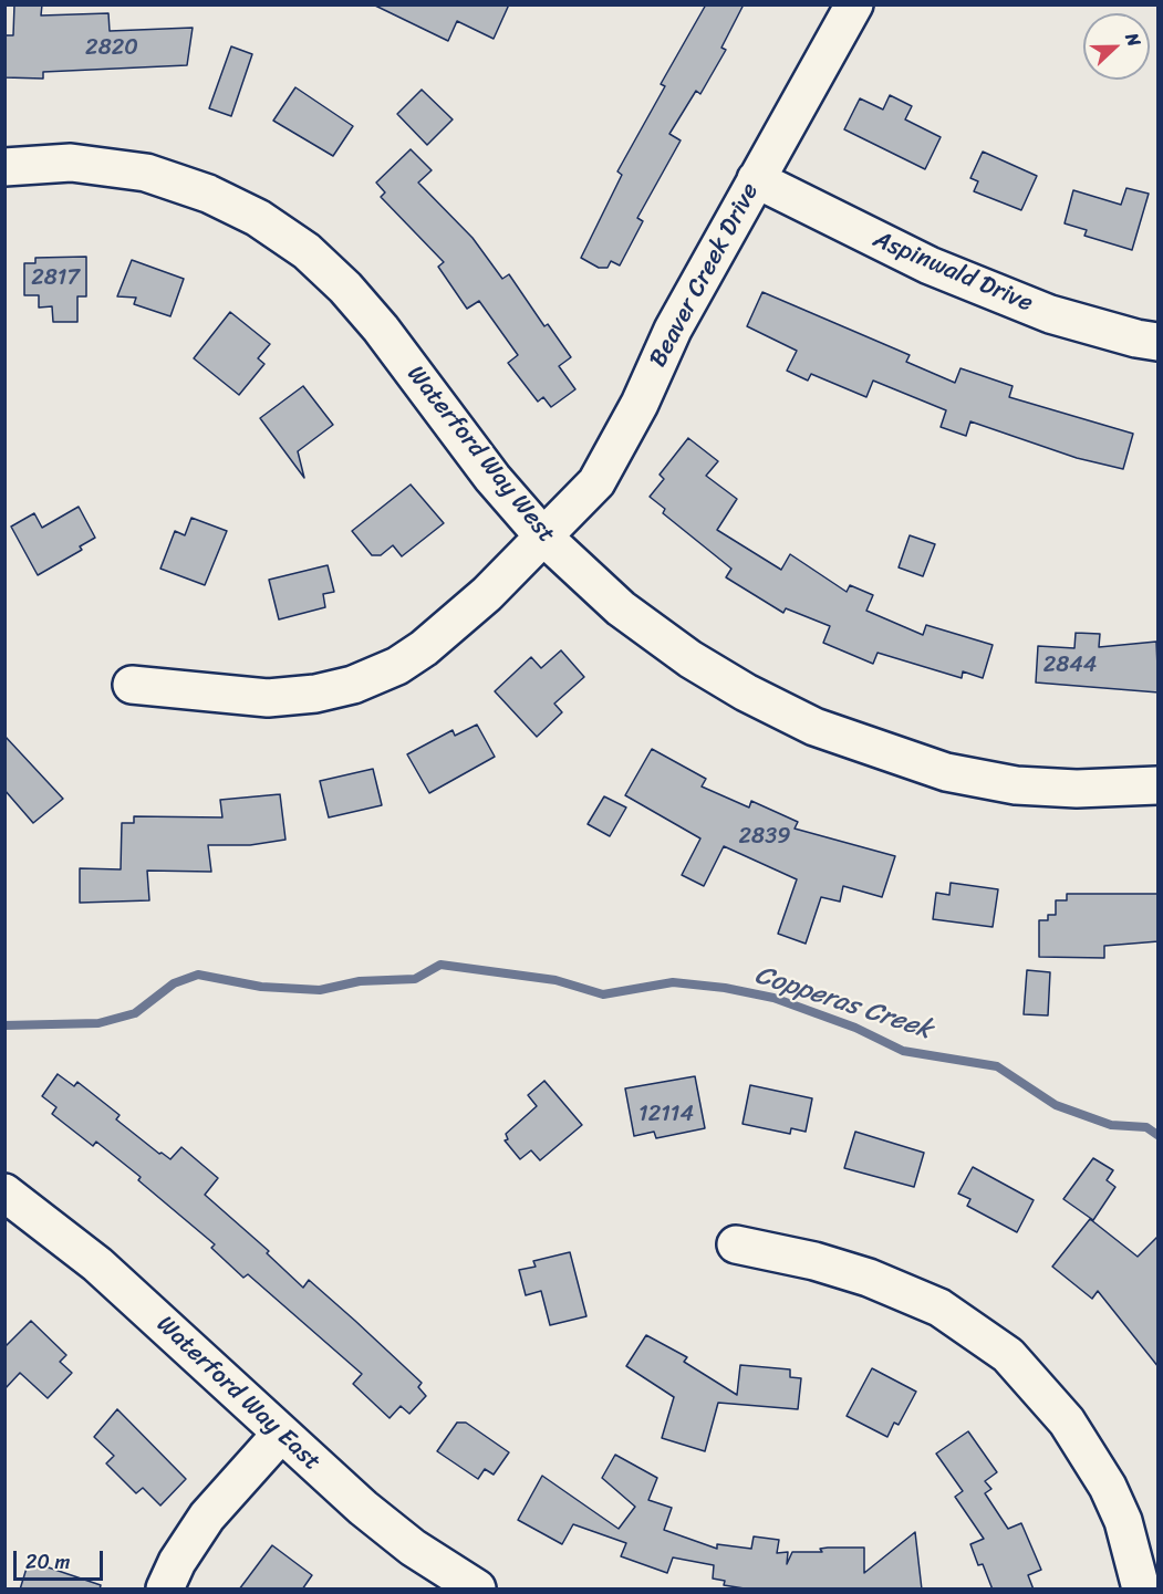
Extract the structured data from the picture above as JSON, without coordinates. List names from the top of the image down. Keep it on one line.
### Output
{"streets":{"street":["Aspinwald Drive","Beaver Creek Drive","Waterford Way West","Waterford Way East"]},"crossings":[["Aspinwald Drive","Beaver Creek Drive"],["Beaver Creek Drive","Waterford Way West"]],"water":["Copperas Creek"],"house_numbers":["2820","2817","2844","2839","12114"],"scale_bar":"20 m","north":"right"}
